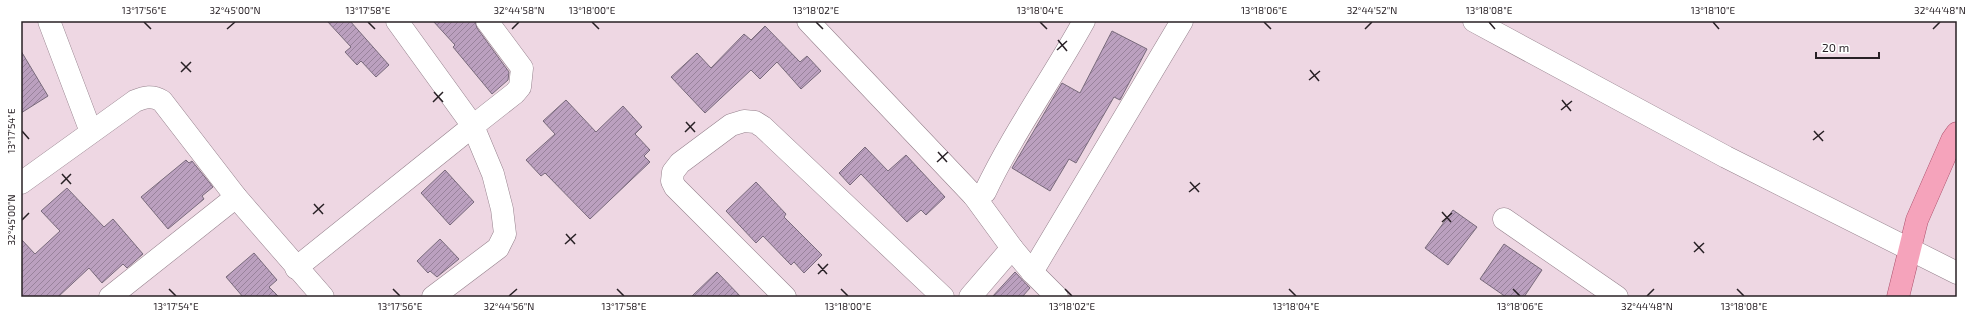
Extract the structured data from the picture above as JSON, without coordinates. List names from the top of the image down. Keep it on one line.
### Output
{"scale_bar":"20 m","coordinates":["13°17'56\"E","32°45'00\"N","13°17'58\"E","32°44'58\"N","13°18'00\"E","13°18'02\"E","13°18'04\"E","13°18'06\"E","32°44'52\"N","13°18'08\"E","13°18'10\"E","32°44'48\"N","13°17'54\"E","32°44'56\"N"]}
